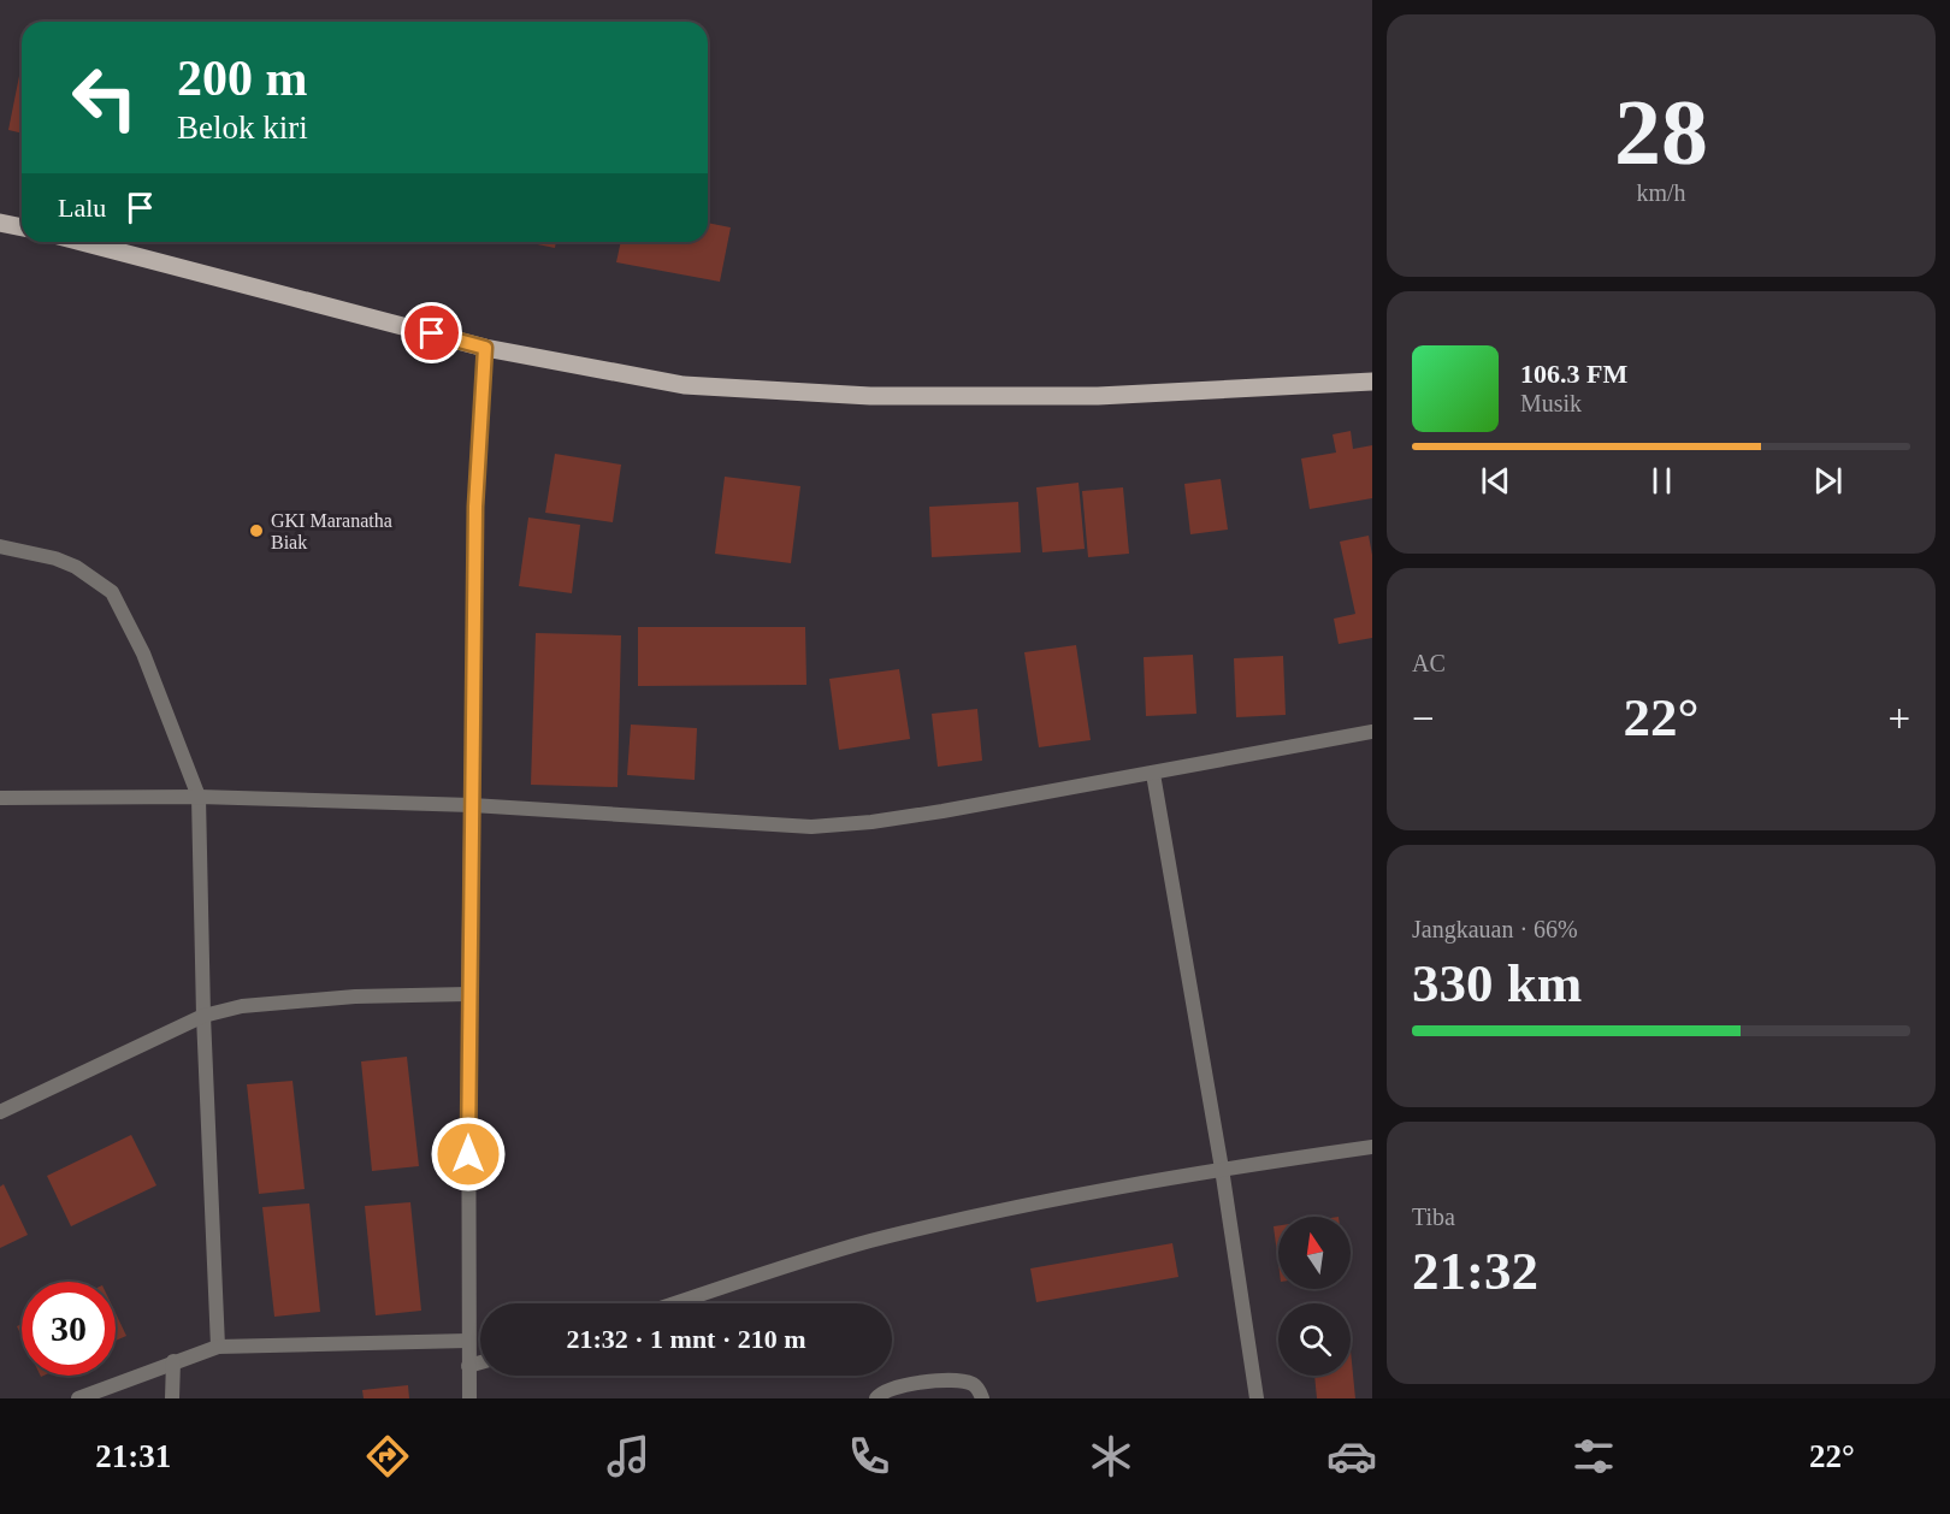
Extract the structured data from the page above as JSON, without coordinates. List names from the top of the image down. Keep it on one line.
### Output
{"places":["GKI Maranatha Biak"],"north":"top","page":{"tile":[["28","km/h"],"AC",["Jangkauan · 66%","330 km"],["Tiba","21:32"]],"turn":["200 m","Belok kiri"],"then":"Lalu","song":["106.3 FM","Musik"],"heat":["−","22°","+"],"limit":"30","trip":"21:32 · 1 mnt · 210 m","tabs":["21:31","22°"]}}
